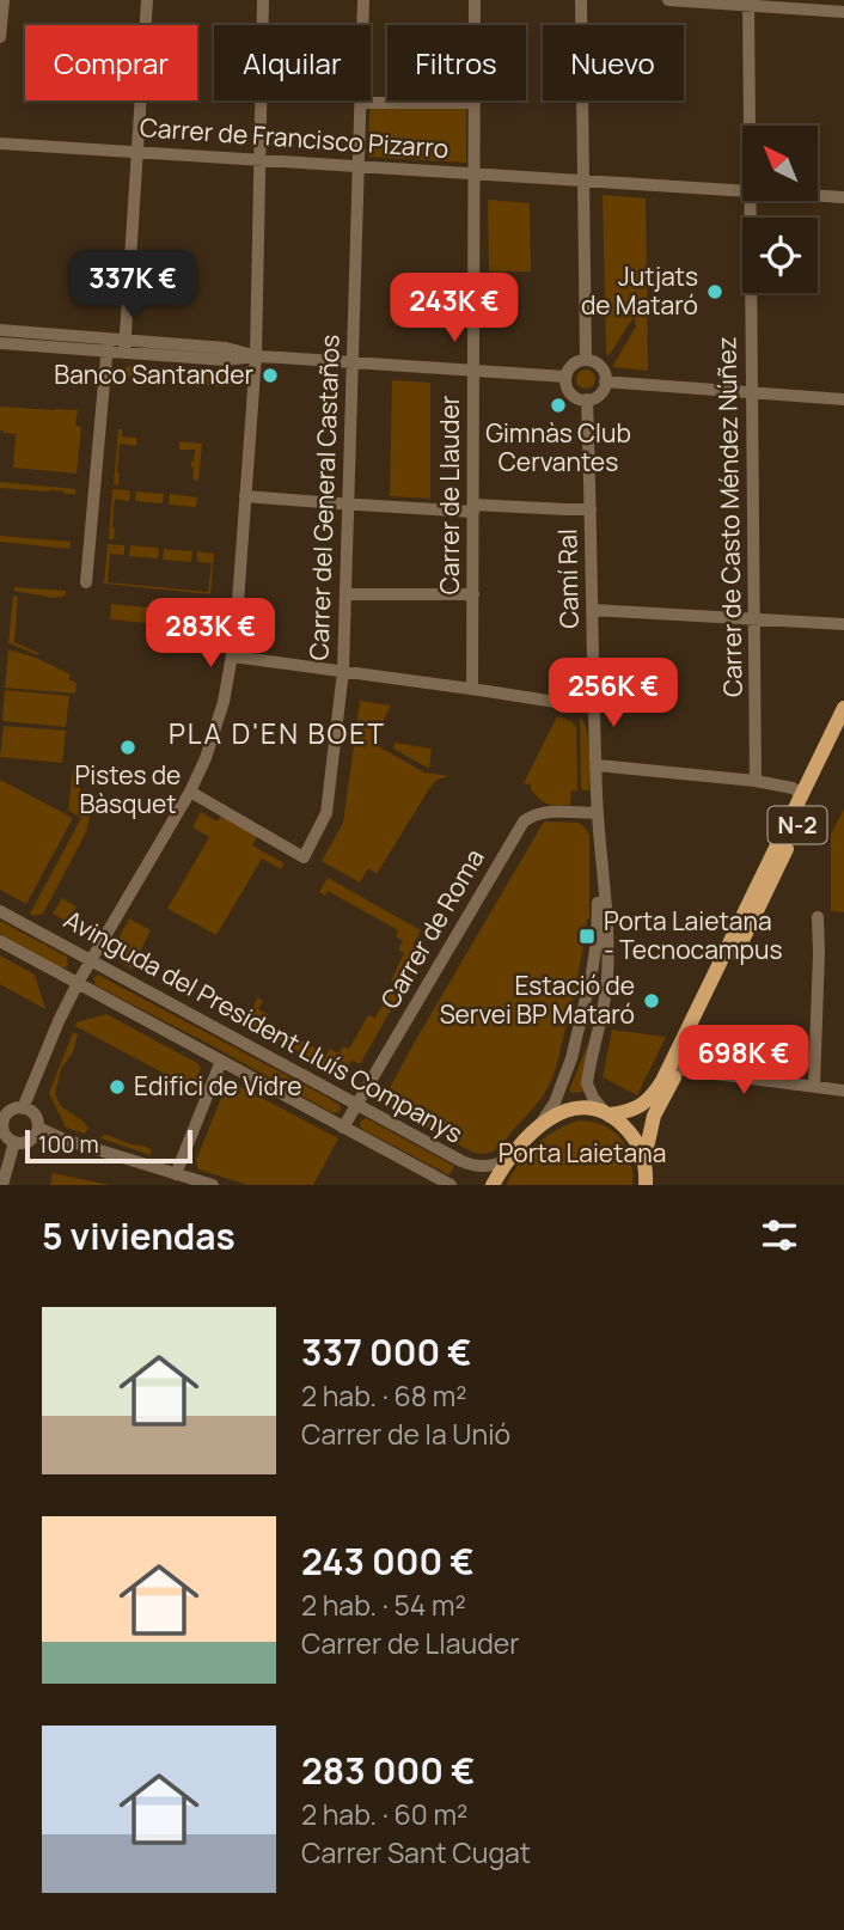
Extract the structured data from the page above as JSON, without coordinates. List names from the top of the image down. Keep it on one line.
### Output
{"streets":{"main road":["N-2"],"street":["Carrer de Francisco Pizarro","Carrer de Llauder","Carrer del General Castaños","Carrer de Casto Méndez Núñez","Camí Ral","Carrer de Roma","Avinguda del President Lluís Companys"]},"crossings":[["Carrer de Francisco Pizarro","Carrer de Llauder"],["Carrer de Francisco Pizarro","Carrer del General Castaños"],["Camí Ral","N-2"],["Camí Ral","Carrer de Roma"],["Carrer de Roma","Avinguda del President Lluís Companys"]],"districts":["PLA D'EN BOET"],"parks":["Porta Laietana"],"places":{"other":["Jutjats de Mataró","Banco Santander","Gimnàs Club Cervantes","Pistes de Bàsquet","Estació de Servei BP Mataró","Edifici de Vidre"],"transit":["Porta Laietana - Tecnocampus"]},"scale_bar":"100 m","north":"top left","page":{"chip":["Comprar","Alquilar","Filtros","Nuevo"],"price":["337K €","243K €","283K €","256K €","698K €"],"scale":"100 m","heading":"5 viviendas","list":[{"name":"337 000 €","note":"2 hab. · 68 m² · Carrer de la Unió"},{"name":"243 000 €","note":"2 hab. · 54 m² · Carrer de Llauder"},{"name":"283 000 €","note":"2 hab. · 60 m² · Carrer Sant Cugat"}]}}
